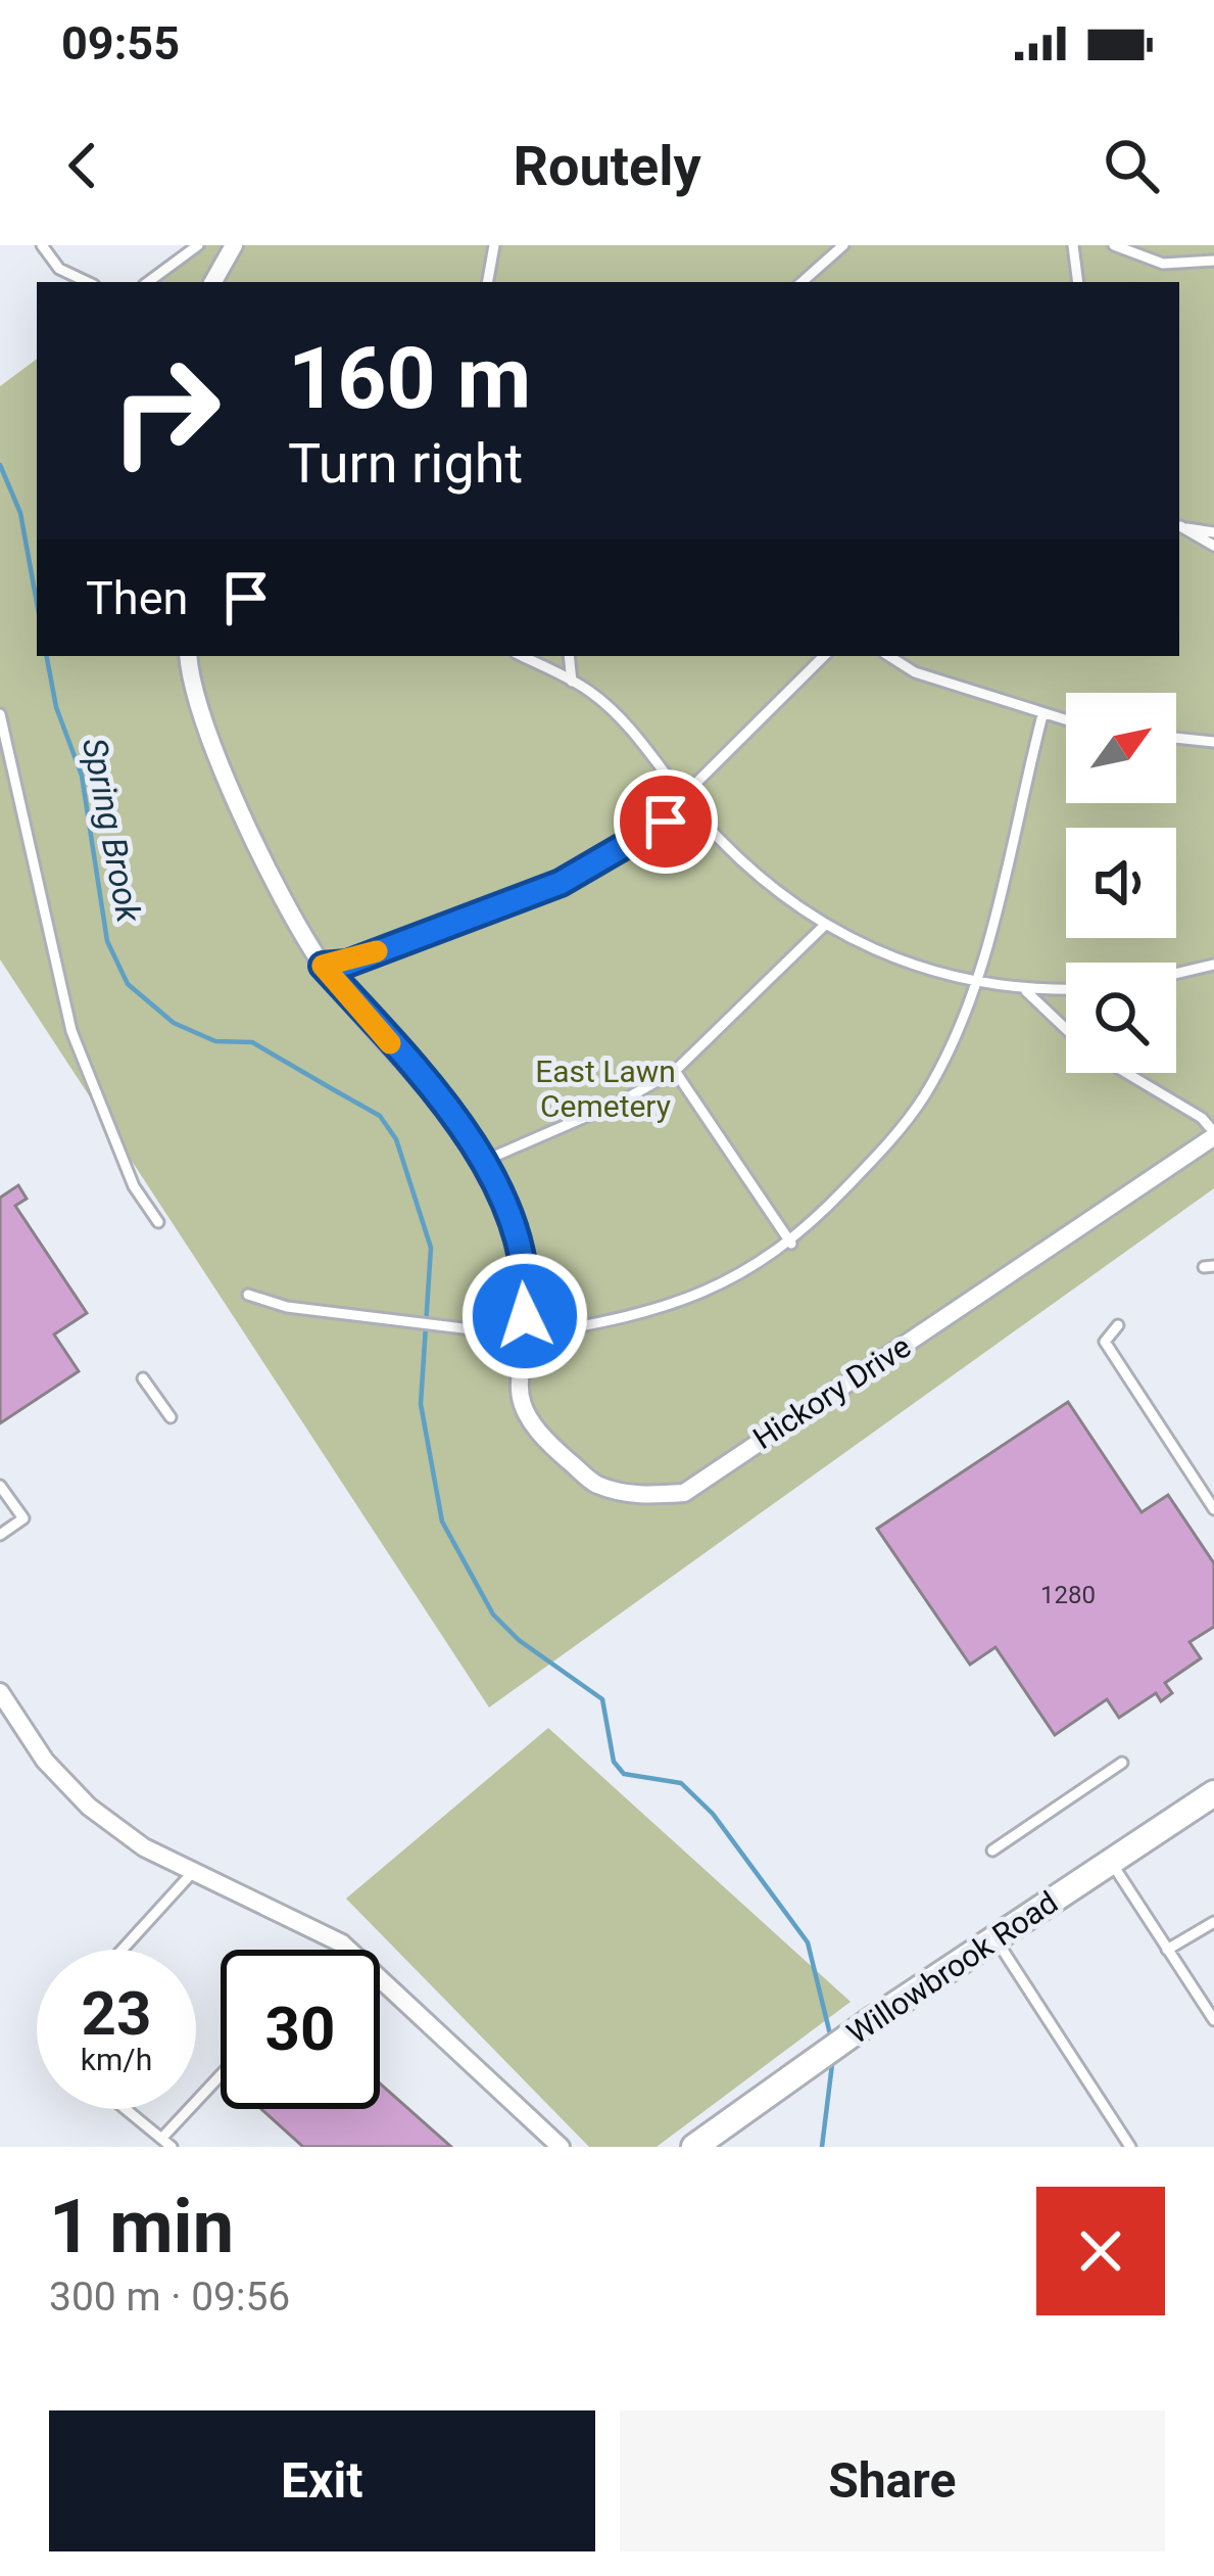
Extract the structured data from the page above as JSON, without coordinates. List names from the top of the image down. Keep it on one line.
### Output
{"streets":{"street":["Hickory Drive","Willowbrook Road"]},"water":["Spring Brook"],"parks":["East Lawn Cemetery"],"house_numbers":["1280"],"north":"top right","page":{"status":"09:55","header":"Routely","turn":["160 m","Turn right"],"then":"Then","speed":"23 km/h","limit":"30","heading":["1 min","300 m · 09:56"],"buttons":["Exit","Share"]}}
